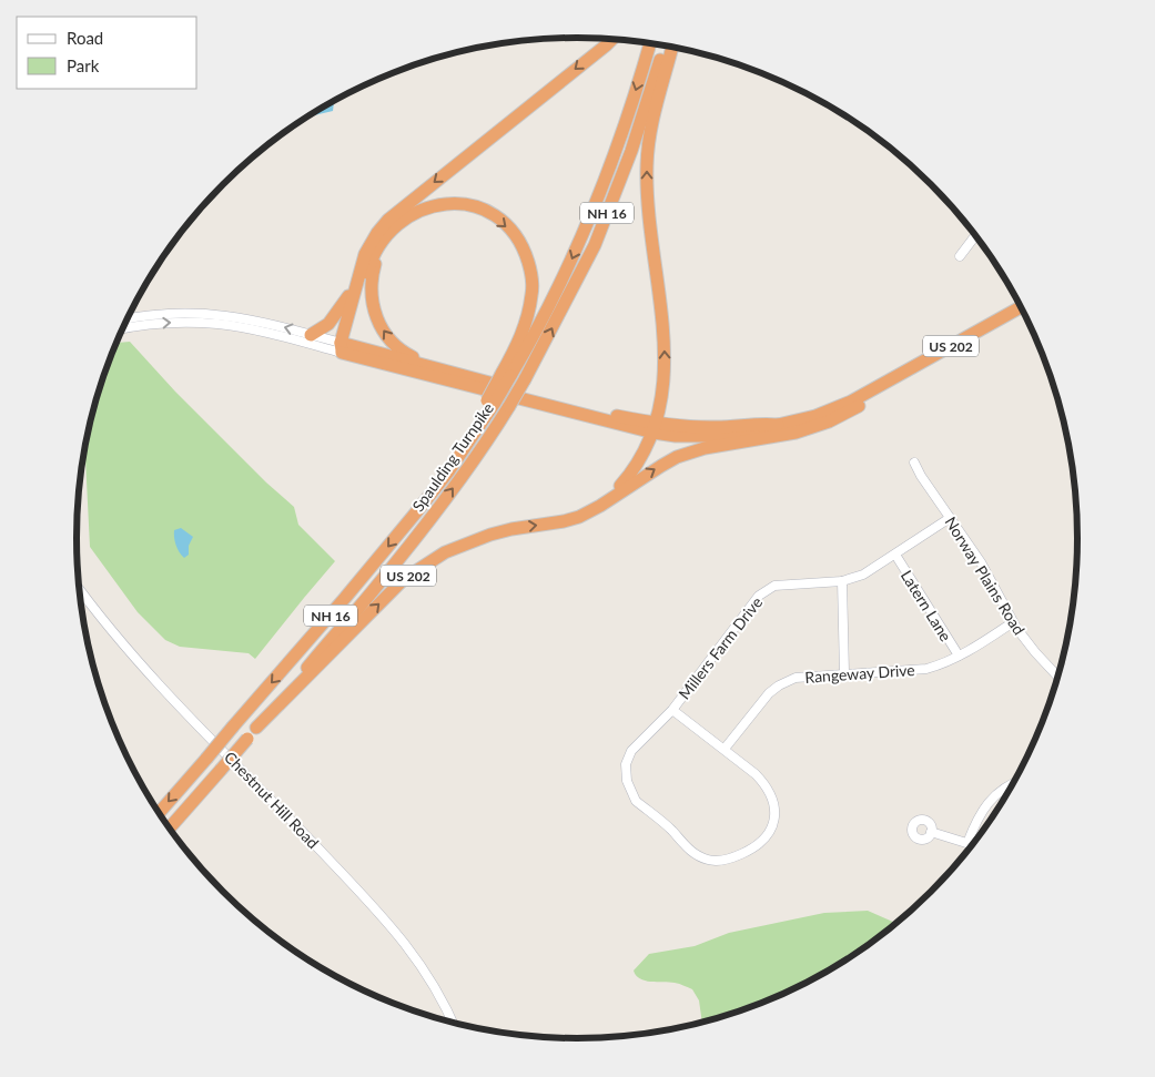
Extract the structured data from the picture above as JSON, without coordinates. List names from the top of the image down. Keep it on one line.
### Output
{"streets":{"highway":["NH 16","US 202","Spaulding Turnpike"],"street":["Norway Plains Road","Latern Lane","Millers Farm Drive","Rangeway Drive","Chestnut Hill Road"]},"crossings":[["US 202","Spaulding Turnpike"],["Norway Plains Road","Millers Farm Drive"],["Norway Plains Road","Rangeway Drive"],["Latern Lane","Millers Farm Drive"],["Latern Lane","Rangeway Drive"],["Millers Farm Drive","Rangeway Drive"]],"legend":["Road","Park"]}
